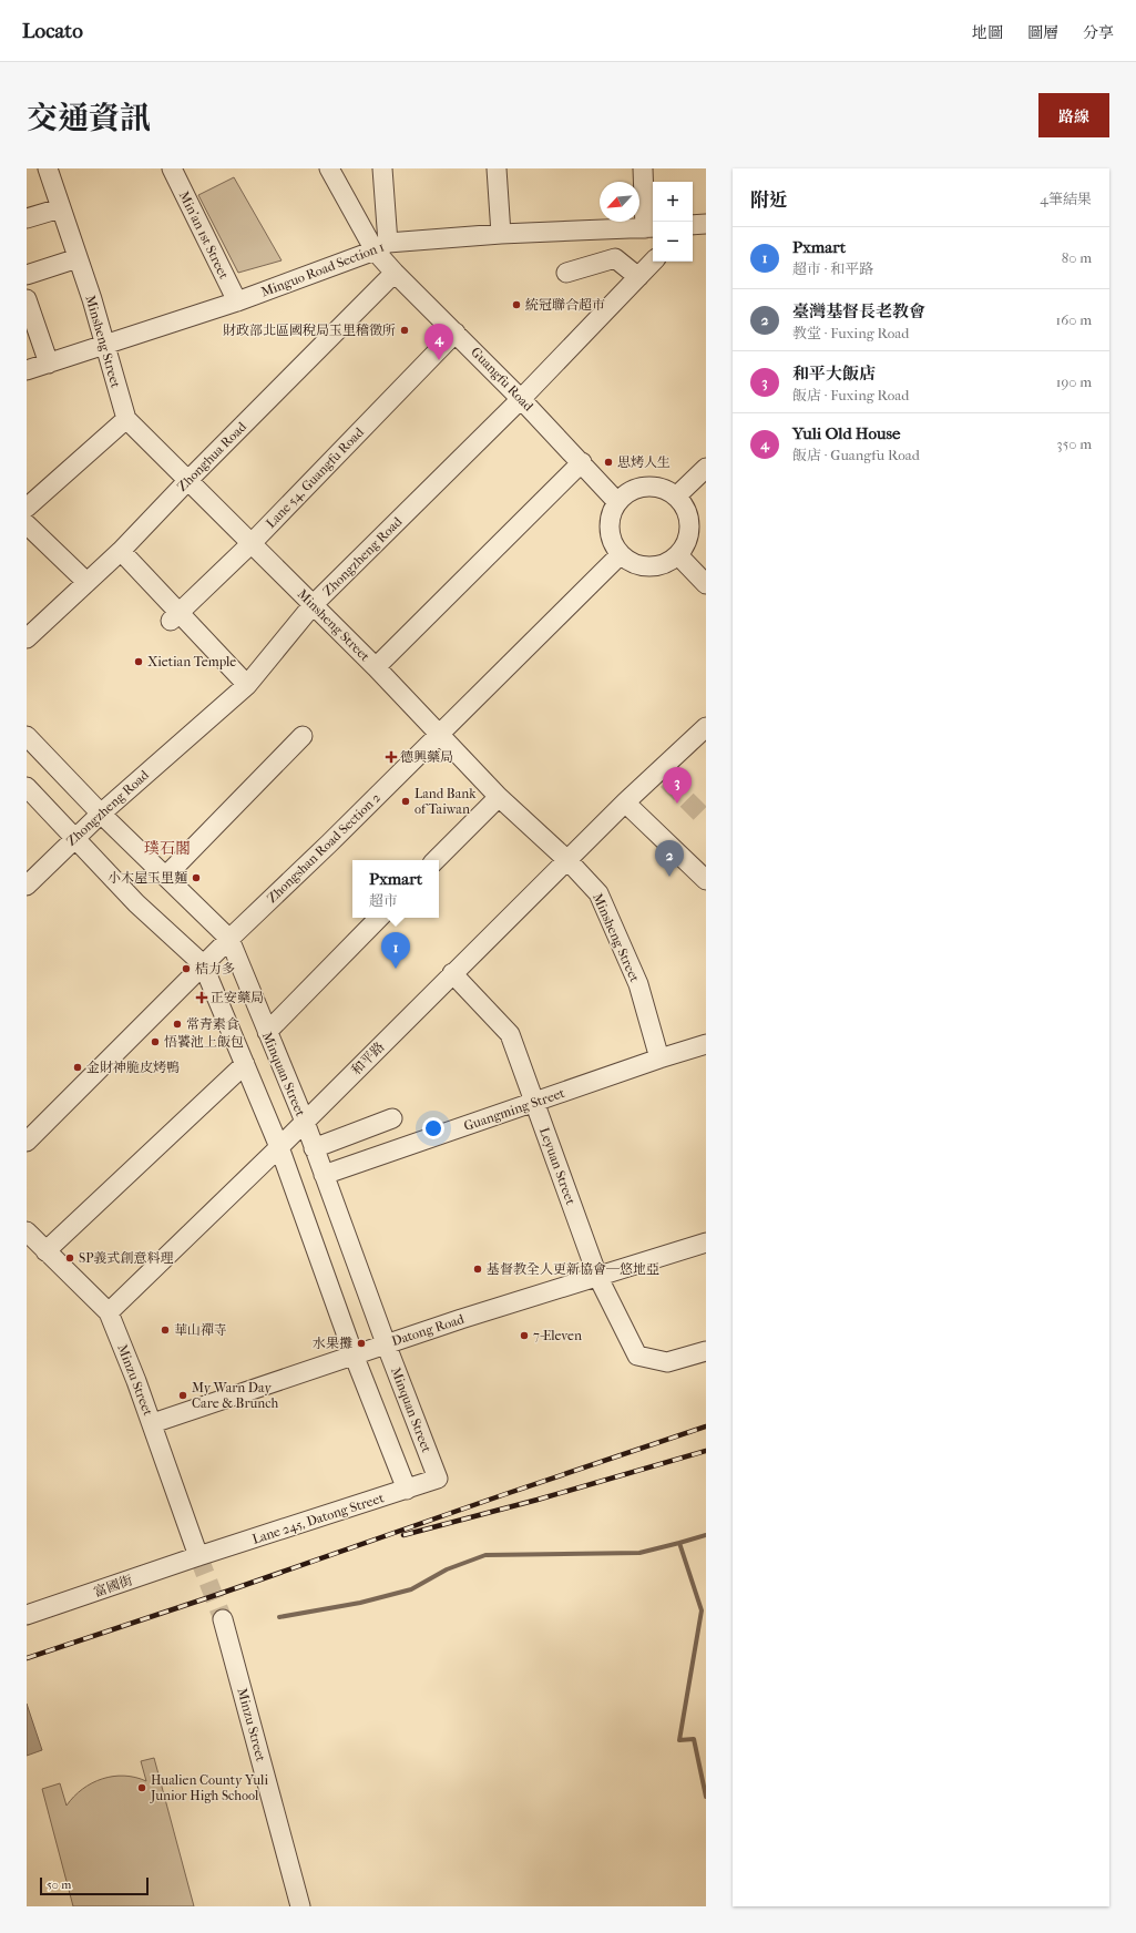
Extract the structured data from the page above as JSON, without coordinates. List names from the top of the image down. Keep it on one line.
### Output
{"streets":{"street":["Min'an 1st Street","Minguo Road Section 1","Minsheng Street","Guangfu Road","Zhonghua Road","Lane 54, Guangfu Road","Zhongzheng Road","Zhongshan Road Section 2","和平路","Minquan Street","Guangming Street","Leyuan Street","Datong Road","Minzu Street","Lane 245, Datong Street","富國街"]},"crossings":[["Min'an 1st Street","Minguo Road Section 1"],["Minguo Road Section 1","Minsheng Street"],["Minguo Road Section 1","Guangfu Road"],["Minsheng Street","Zhonghua Road"],["Minsheng Street","Lane 54, Guangfu Road"],["Minsheng Street","Zhongzheng Road"],["Minsheng Street","Zhongshan Road Section 2"],["Minsheng Street","和平路"],["Minsheng Street","Guangming Street"],["Guangfu Road","Zhonghua Road"],["Guangfu Road","Lane 54, Guangfu Road"],["Guangfu Road","Zhongzheng Road"],["Guangfu Road","Zhongshan Road Section 2"],["Zhongzheng Road","Minquan Street"],["Zhongshan Road Section 2","Minquan Street"],["和平路","Minquan Street"],["和平路","Leyuan Street"],["和平路","Minzu Street"],["Minquan Street","Guangming Street"],["Minquan Street","Datong Road"],["Minquan Street","Lane 245, Datong Street"],["Guangming Street","Leyuan Street"],["Leyuan Street","Datong Road"],["Datong Road","Minzu Street"],["Minzu Street","Lane 245, Datong Street"],["Minzu Street","富國街"],["Lane 245, Datong Street","富國街"]],"districts":["璞石閣"],"places":{"other":["統冠聯合超市","財政部北區國稅局玉里稽徵所","思烤人生","Xietian Temple","Land Bank of Taiwan","小木屋玉里麵","桔力多","常青素食","悟饕池上飯包","金財神脆皮烤鴨","SP義式創意料理","基督教全人更新協會─悠地亞","華山禪寺","7-Eleven","水果攤","My Warn Day Care & Brunch","Hualien County Yuli Junior High School"],"health":["德興藥局","正安藥局"]},"scale_bar":"50 m","north":"bottom left","page":{"header":"Locato","nav":["地圖","圖層","分享"],"title":"交通資訊","buttons":"路線","heading":["附近","4筆結果"],"map_buttons":["+","−"],"list":[{"mark":"1","name":"Pxmart","note":"超市 · 和平路","value":"80 m"},{"mark":"2","name":"臺灣基督長老教會","note":"教堂 · Fuxing Road","value":"160 m"},{"mark":"3","name":"和平大飯店","note":"飯店 · Fuxing Road","value":"190 m"},{"mark":"4","name":"Yuli Old House","note":"飯店 · Guangfu Road","value":"350 m"}],"pins":["4","3","2","1"],"popup":["Pxmart","超市"],"scale":"50 m"}}
